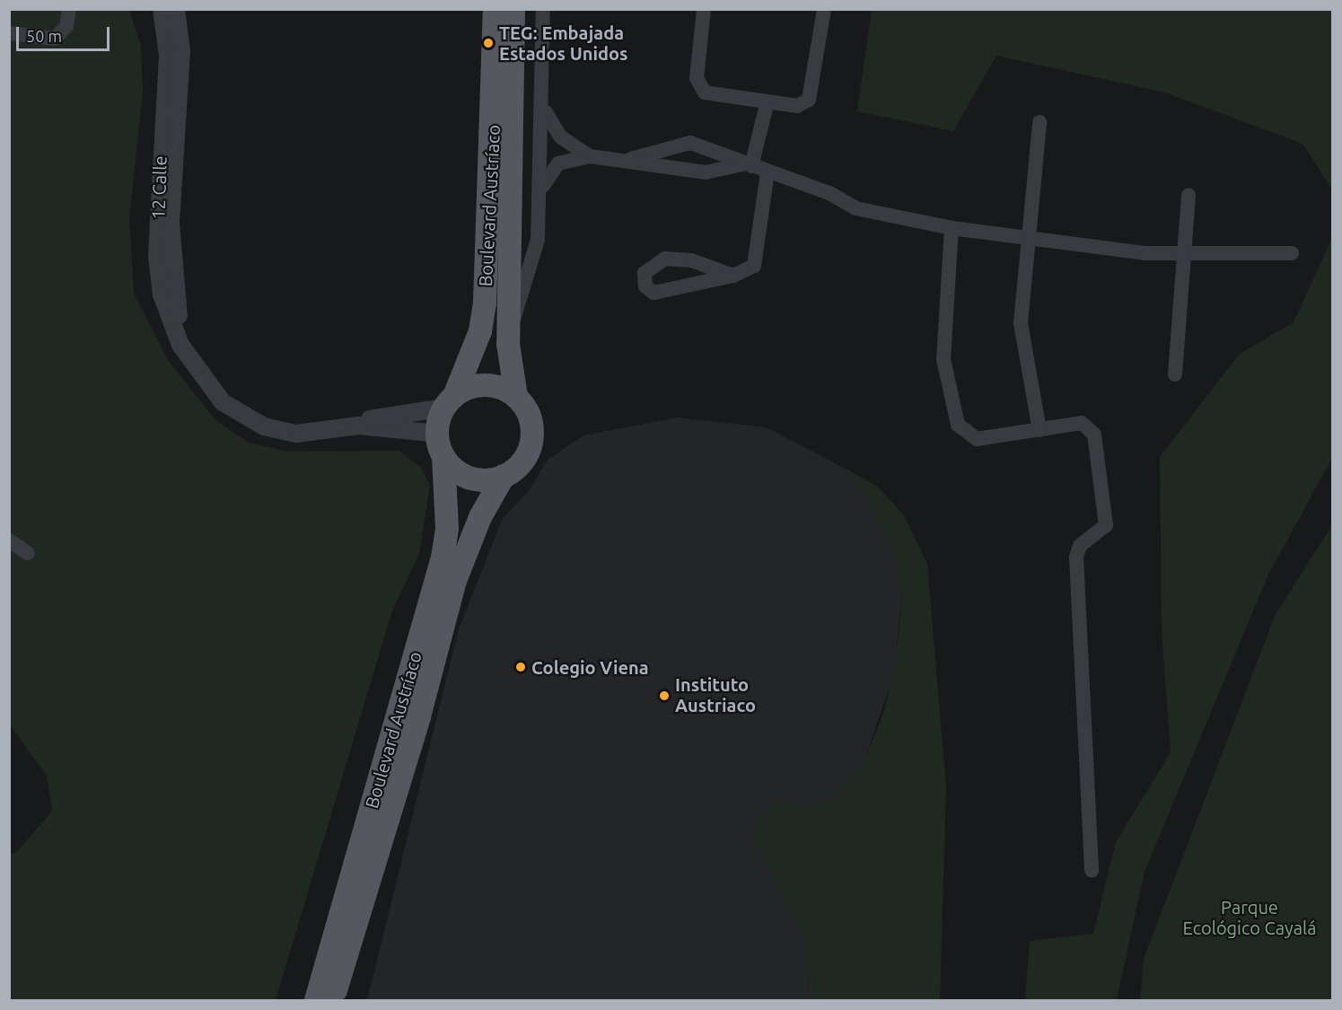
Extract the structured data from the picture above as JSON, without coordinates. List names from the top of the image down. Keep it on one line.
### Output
{"streets":{"main road":["Boulevard Austríaco"],"street":["12 Calle"]},"crossings":[["12 Calle","Boulevard Austríaco"]],"parks":["Parque Ecológico Cayalá"],"places":["TEG: Embajada Estados Unidos","Colegio Viena","Instituto Austriaco"],"scale_bar":"50 m"}
